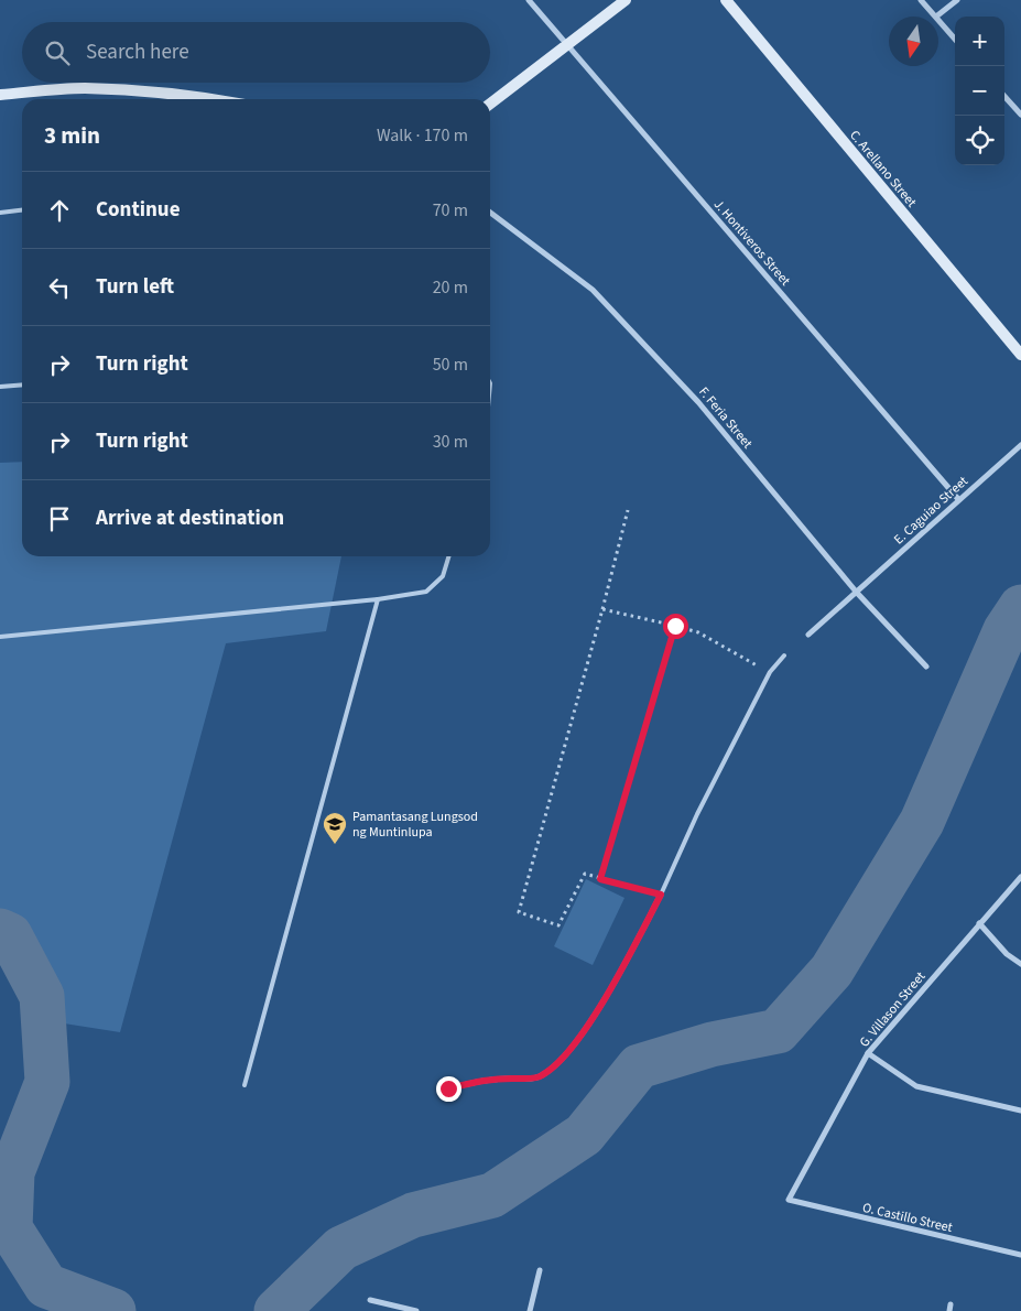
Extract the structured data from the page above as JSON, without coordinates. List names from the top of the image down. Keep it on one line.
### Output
{"streets":{"street":["C. Arellano Street","J. Hontiveros Street","F. Feria Street","E. Caguiao Street","G. Villason Street","O. Castillo Street"]},"crossings":[["J. Hontiveros Street","E. Caguiao Street"],["F. Feria Street","E. Caguiao Street"],["G. Villason Street","O. Castillo Street"]],"places":{"school or university":["Pamantasang Lungsod ng Muntinlupa"]},"north":"bottom","page":{"map_buttons":["+","−"],"search":"Search here","heading":["3 min","Walk · 170 m"],"list":[["Continue","70 m"],["Turn left","20 m"],["Turn right","50 m"],["Turn right","30 m"],"Arrive at destination"]}}
